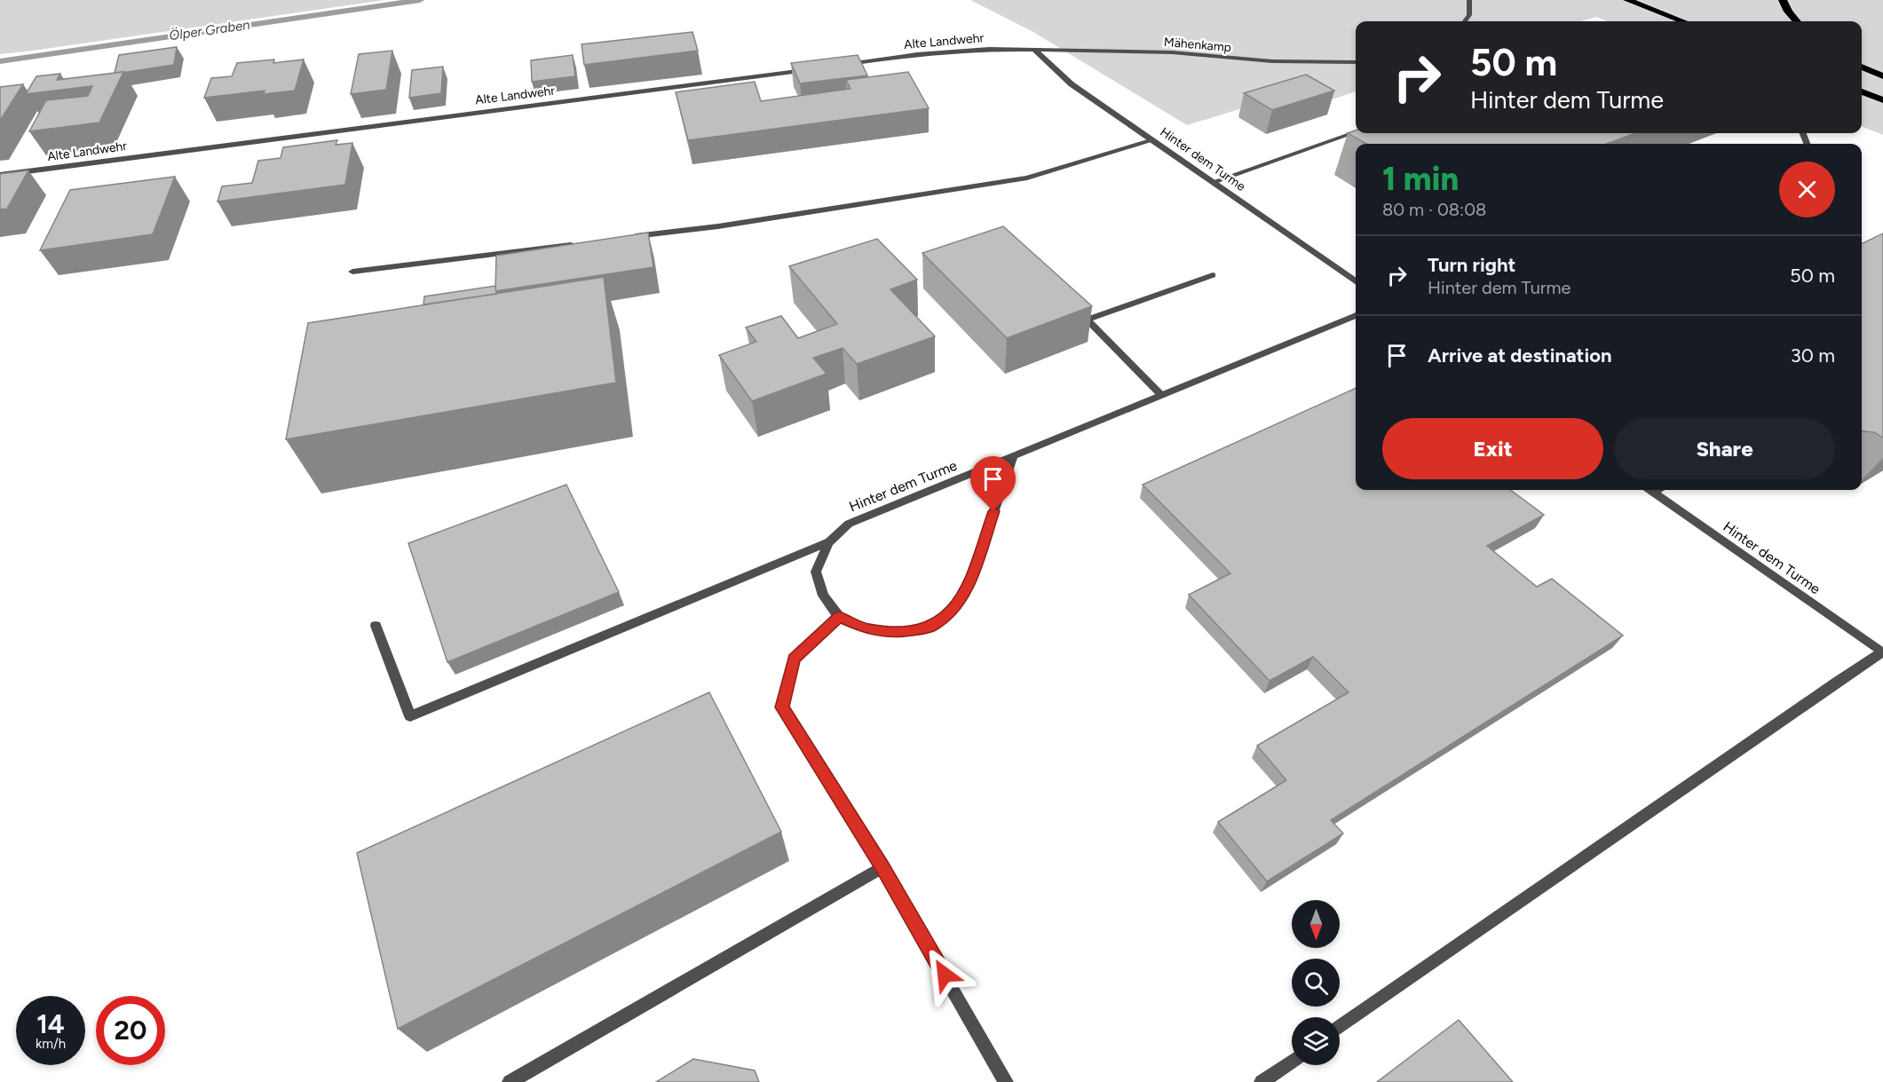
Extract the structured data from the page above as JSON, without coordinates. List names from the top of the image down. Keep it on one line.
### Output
{"streets":{"street":["Alte Landwehr","Mähenkamp","Hinter dem Turme"]},"crossings":[["Alte Landwehr","Mähenkamp"],["Alte Landwehr","Hinter dem Turme"],["Mähenkamp","Hinter dem Turme"]],"water":["Ölper Graben"],"north":"bottom","page":{"turn":["50 m","Hinter dem Turme"],"heading":["1 min","80 m · 08:08"],"list":[{"name":"Turn right","note":"Hinter dem Turme","value":"50 m"},{"name":"Arrive at destination","value":"30 m"}],"buttons":["Exit","Share"],"speed":"14 km/h","limit":"20"}}
